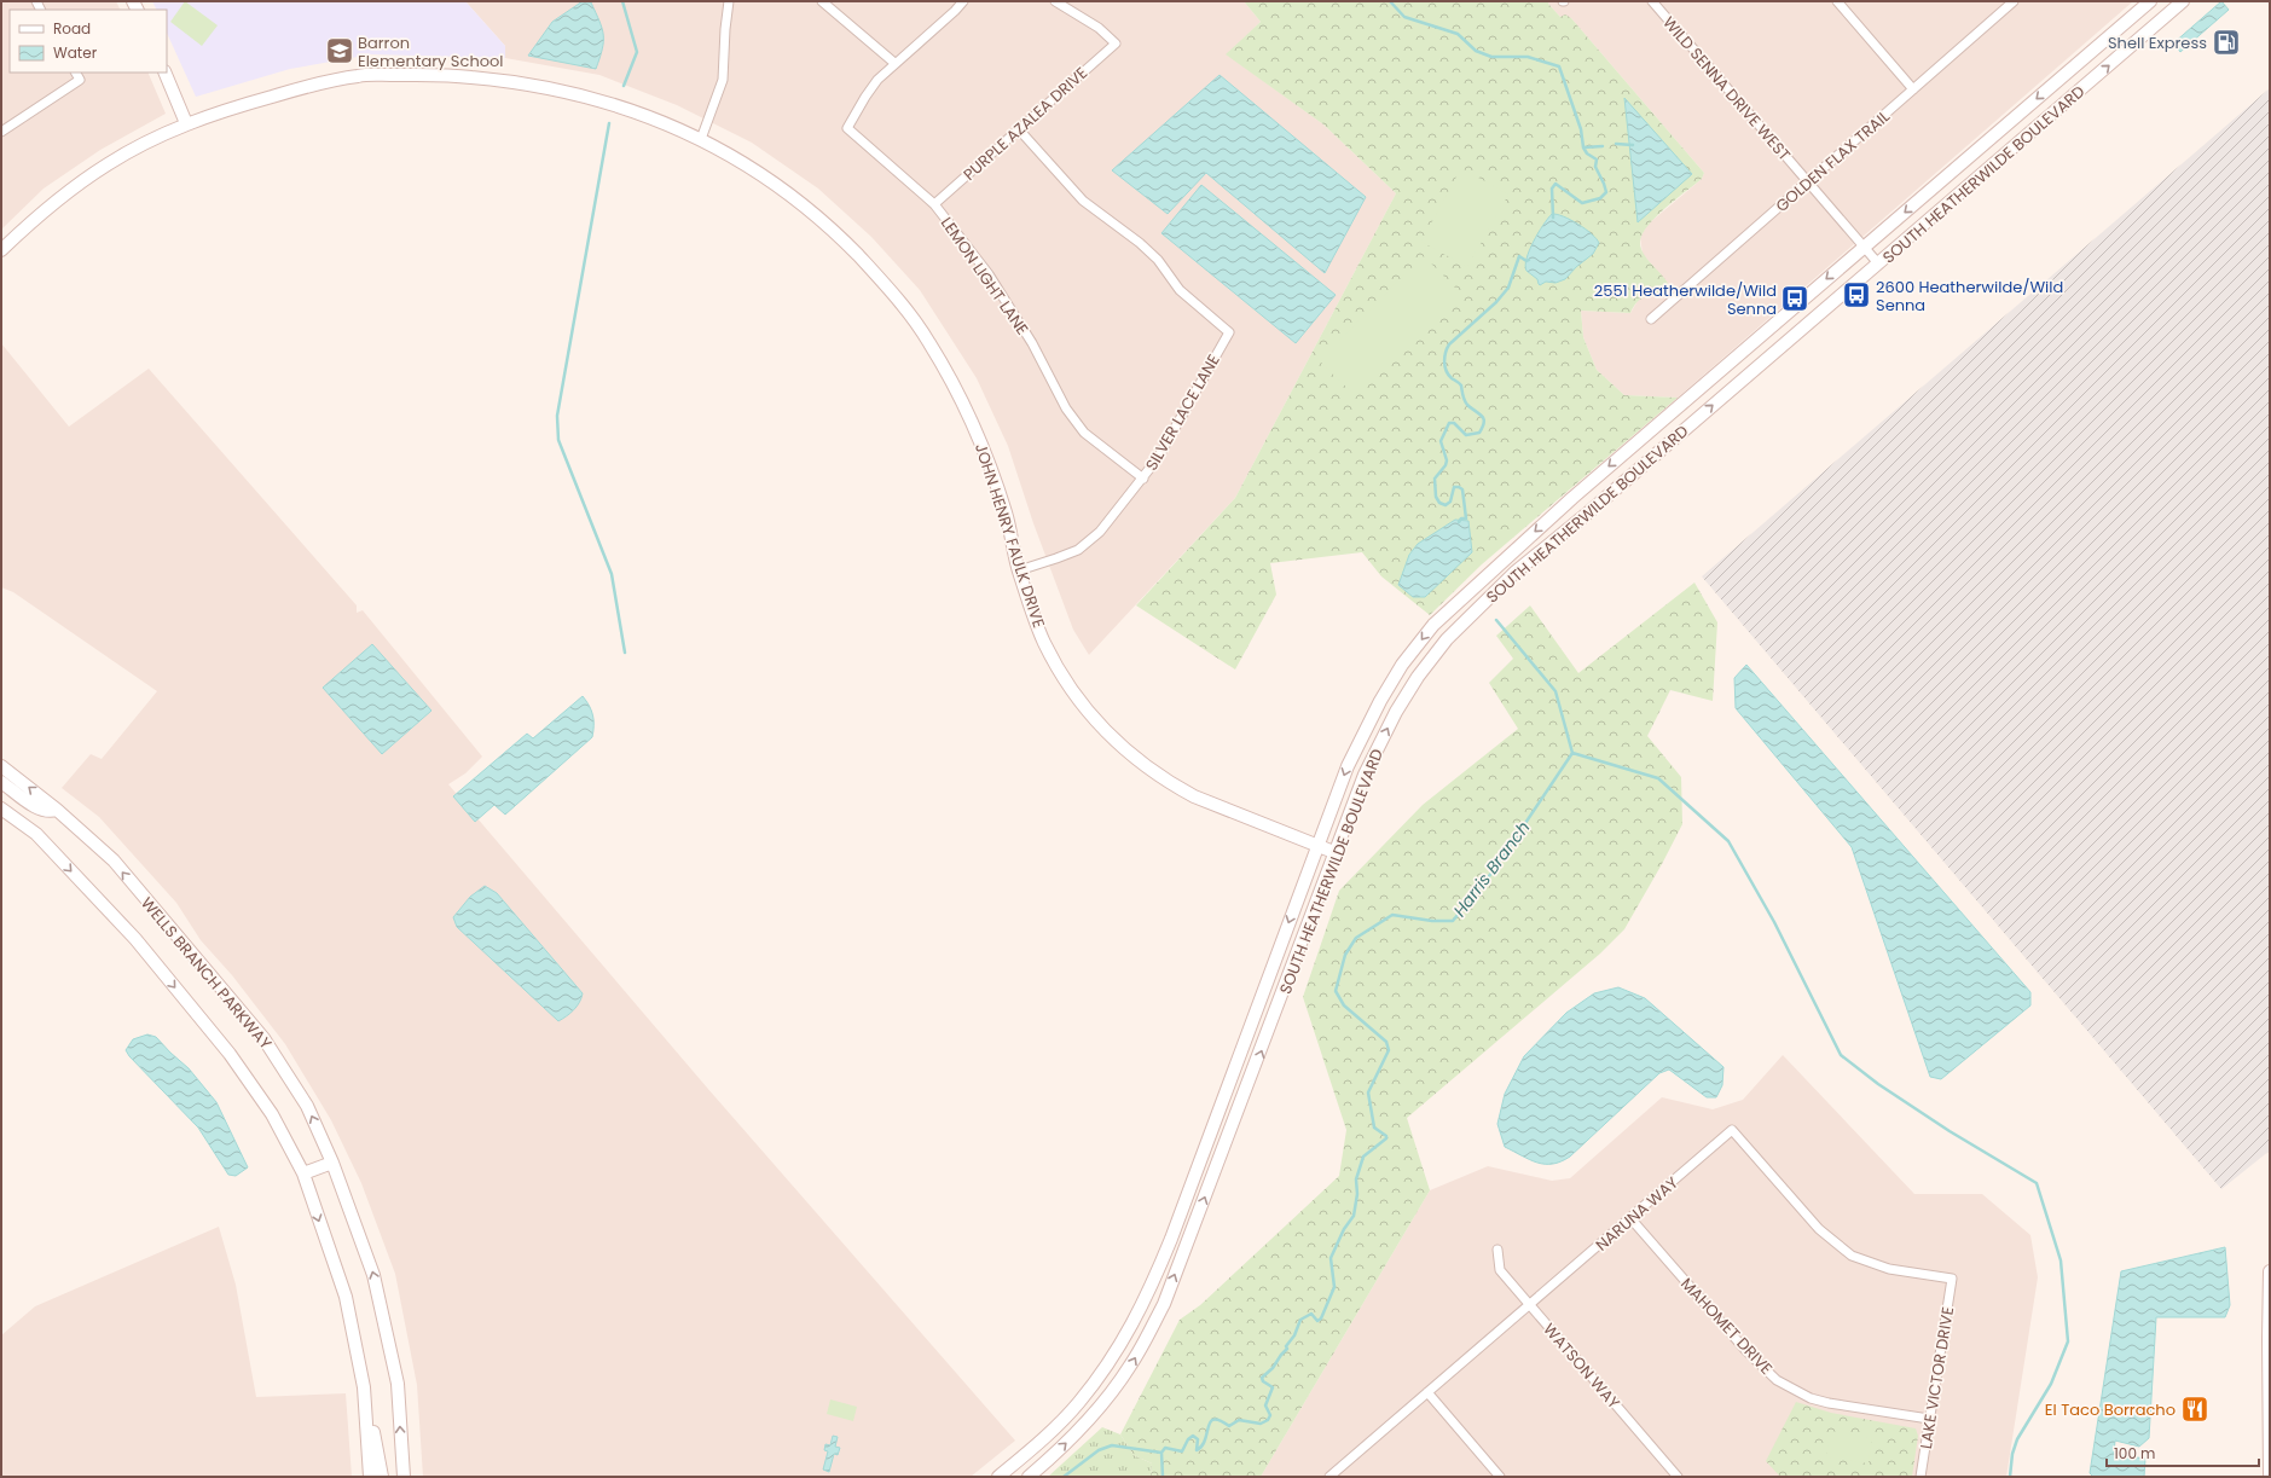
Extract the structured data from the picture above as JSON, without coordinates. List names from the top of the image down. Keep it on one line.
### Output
{"streets":{"main road":["SOUTH HEATHERWILDE BOULEVARD","JOHN HENRY FAULK DRIVE","WELLS BRANCH PARKWAY"],"street":["WILD SENNA DRIVE WEST","PURPLE AZALEA DRIVE","GOLDEN FLAX TRAIL","LEMON LIGHT LANE","SILVER LACE LANE","NARUNA WAY","MAHOMET DRIVE","WATSON WAY","LAKE VICTOR DRIVE"]},"crossings":[["WILD SENNA DRIVE WEST","GOLDEN FLAX TRAIL"],["WILD SENNA DRIVE WEST","SOUTH HEATHERWILDE BOULEVARD"],["PURPLE AZALEA DRIVE","LEMON LIGHT LANE"],["PURPLE AZALEA DRIVE","SILVER LACE LANE"],["SOUTH HEATHERWILDE BOULEVARD","JOHN HENRY FAULK DRIVE"],["LEMON LIGHT LANE","SILVER LACE LANE"],["SILVER LACE LANE","JOHN HENRY FAULK DRIVE"],["NARUNA WAY","MAHOMET DRIVE"],["NARUNA WAY","WATSON WAY"],["NARUNA WAY","LAKE VICTOR DRIVE"],["MAHOMET DRIVE","LAKE VICTOR DRIVE"]],"water":["Harris Branch"],"places":{"fuel station":["Shell Express"],"school or university":["Barron Elementary School"],"bus stop":["2600 Heatherwilde/Wild Senna","2551 Heatherwilde/Wild Senna"],"restaurant":["El Taco Borracho"]},"legend":["Road","Water"],"scale_bar":"100 m"}
